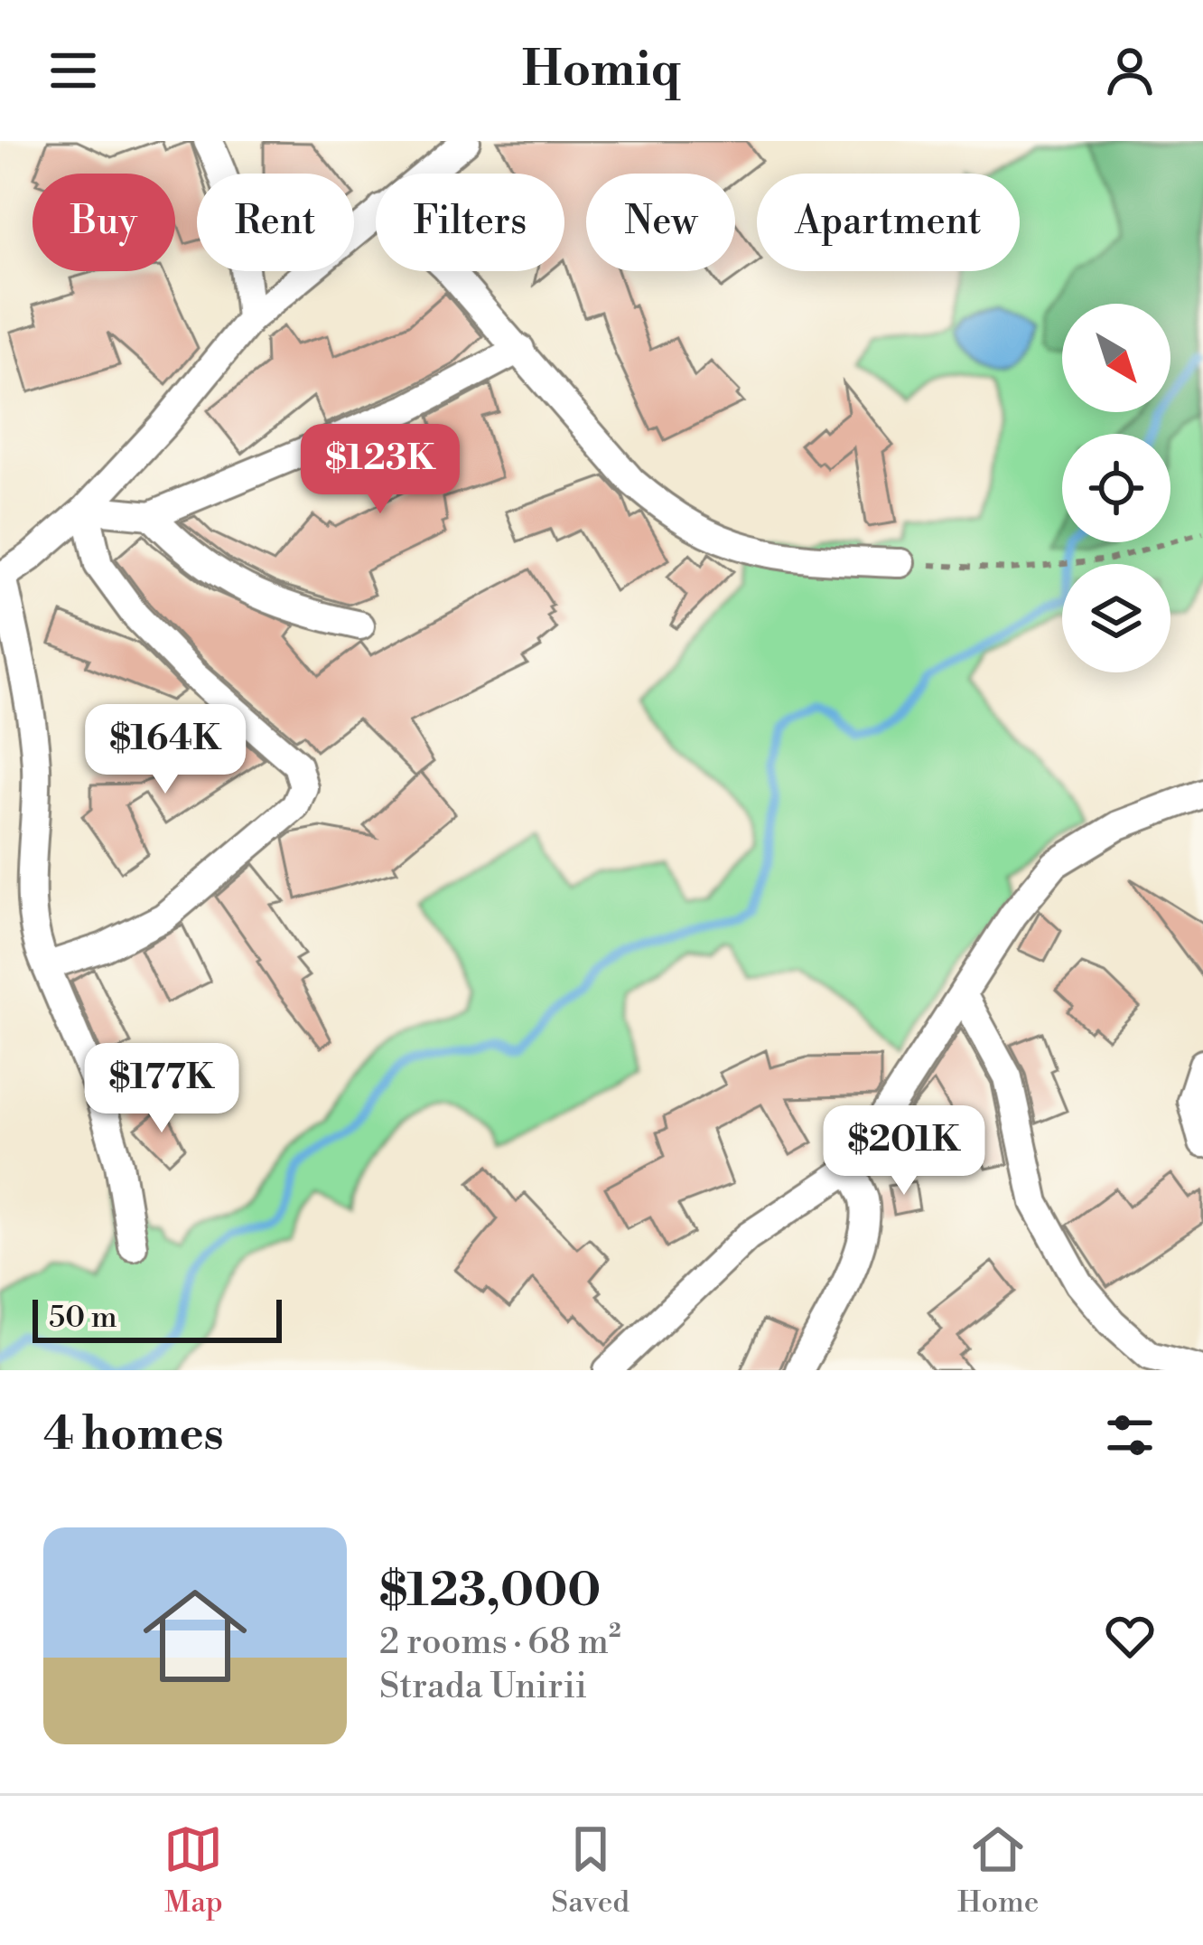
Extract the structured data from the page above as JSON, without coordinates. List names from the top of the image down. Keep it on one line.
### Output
{"scale_bar":"50 m","north":"bottom right","page":{"header":"Homiq","chip":["Buy","Rent","Filters","New","Apartment"],"price":["$123K","$164K","$177K","$201K"],"scale":"50 m","heading":"4 homes","list":[{"name":"$123,000","note":"2 rooms · 68 m² · Strada Unirii"}],"tabs":["Map","Saved","Home"]}}
